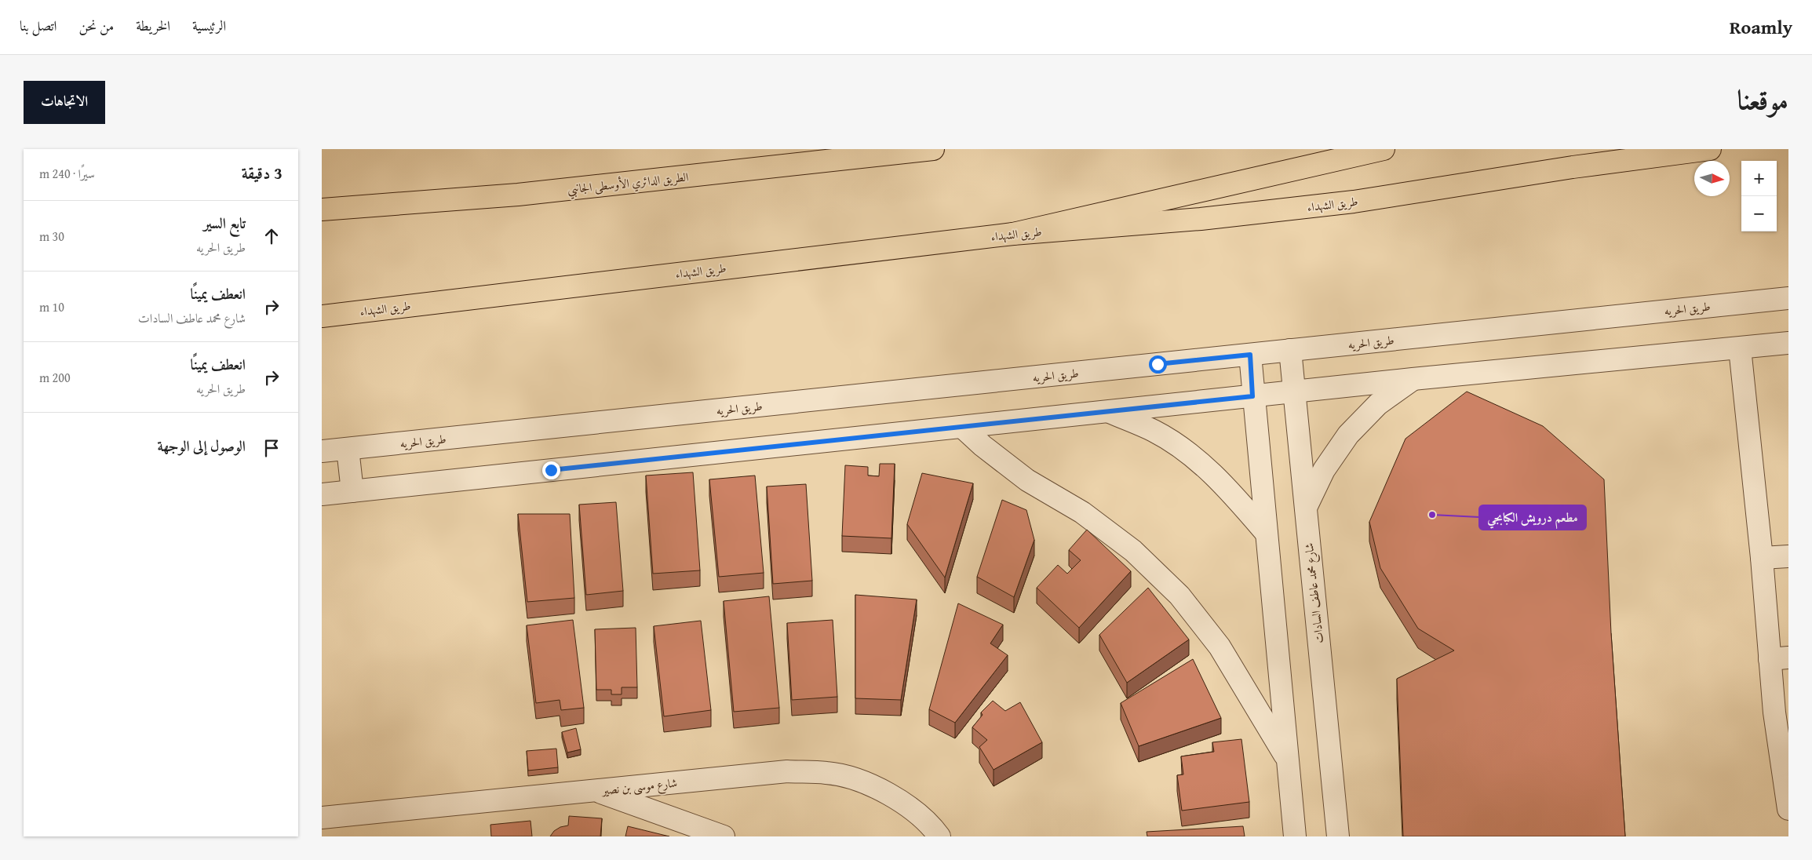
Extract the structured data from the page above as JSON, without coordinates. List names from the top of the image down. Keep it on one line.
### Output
{"streets":{"main road":["الطريق الدائري الأوسطى الجانبي","طريق الشهداء"],"street":["طريق الحريه","شارع محمد عاطف السادات","شارع موسى بن نصير"]},"crossings":[["طريق الحريه","شارع محمد عاطف السادات"]],"places":["مطعم درويش الكبابجي"],"north":"right","page":{"header":"Roamly","nav":["الرئيسية","الخريطة","من نحن","اتصل بنا"],"title":"موقعنا","buttons":"الاتجاهات","heading":["3 دقيقة","سيرًا · 240 m"],"map_buttons":["+","−"],"list":[["تابع السير","طريق الحريه","30 m"],["انعطف يمينًا","شارع محمد عاطف السادات","10 m"],["انعطف يمينًا","طريق الحريه","200 m"],"الوصول إلى الوجهة"]}}
